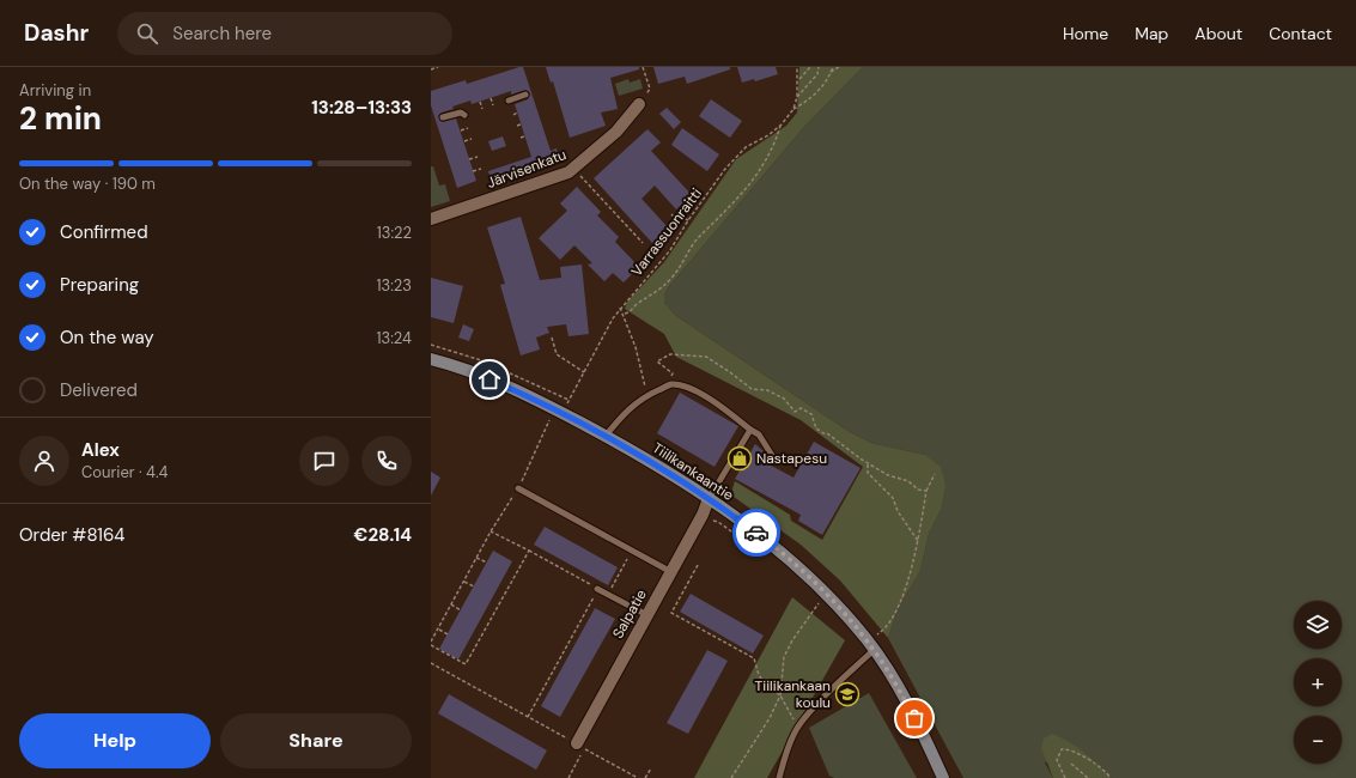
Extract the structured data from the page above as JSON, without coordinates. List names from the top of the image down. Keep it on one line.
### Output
{"streets":{"street":["Järvisenkatu","Tiilikankaantie","Salpatie"],"path":["Varrassuonraitti"]},"crossings":[["Varrassuonraitti","Tiilikankaantie"],["Tiilikankaantie","Salpatie"]],"places":{"shop":["Nastapesu"],"school or university":["Tiilikankaan koulu"]},"page":{"header":"Dashr","search":"Search here","nav":["Home","Map","About","Contact"],"heading":["2 min","Arriving in","13:28–13:33"],"panel":["Alex","Courier · 4.4","Order #8164","€28.14"],"bar":"On the way · 190 m","list":[["Confirmed","13:22"],["Preparing","13:23"],["On the way","13:24"],"Delivered"],"map_buttons":["+","−"],"buttons":["Help","Share"]}}
